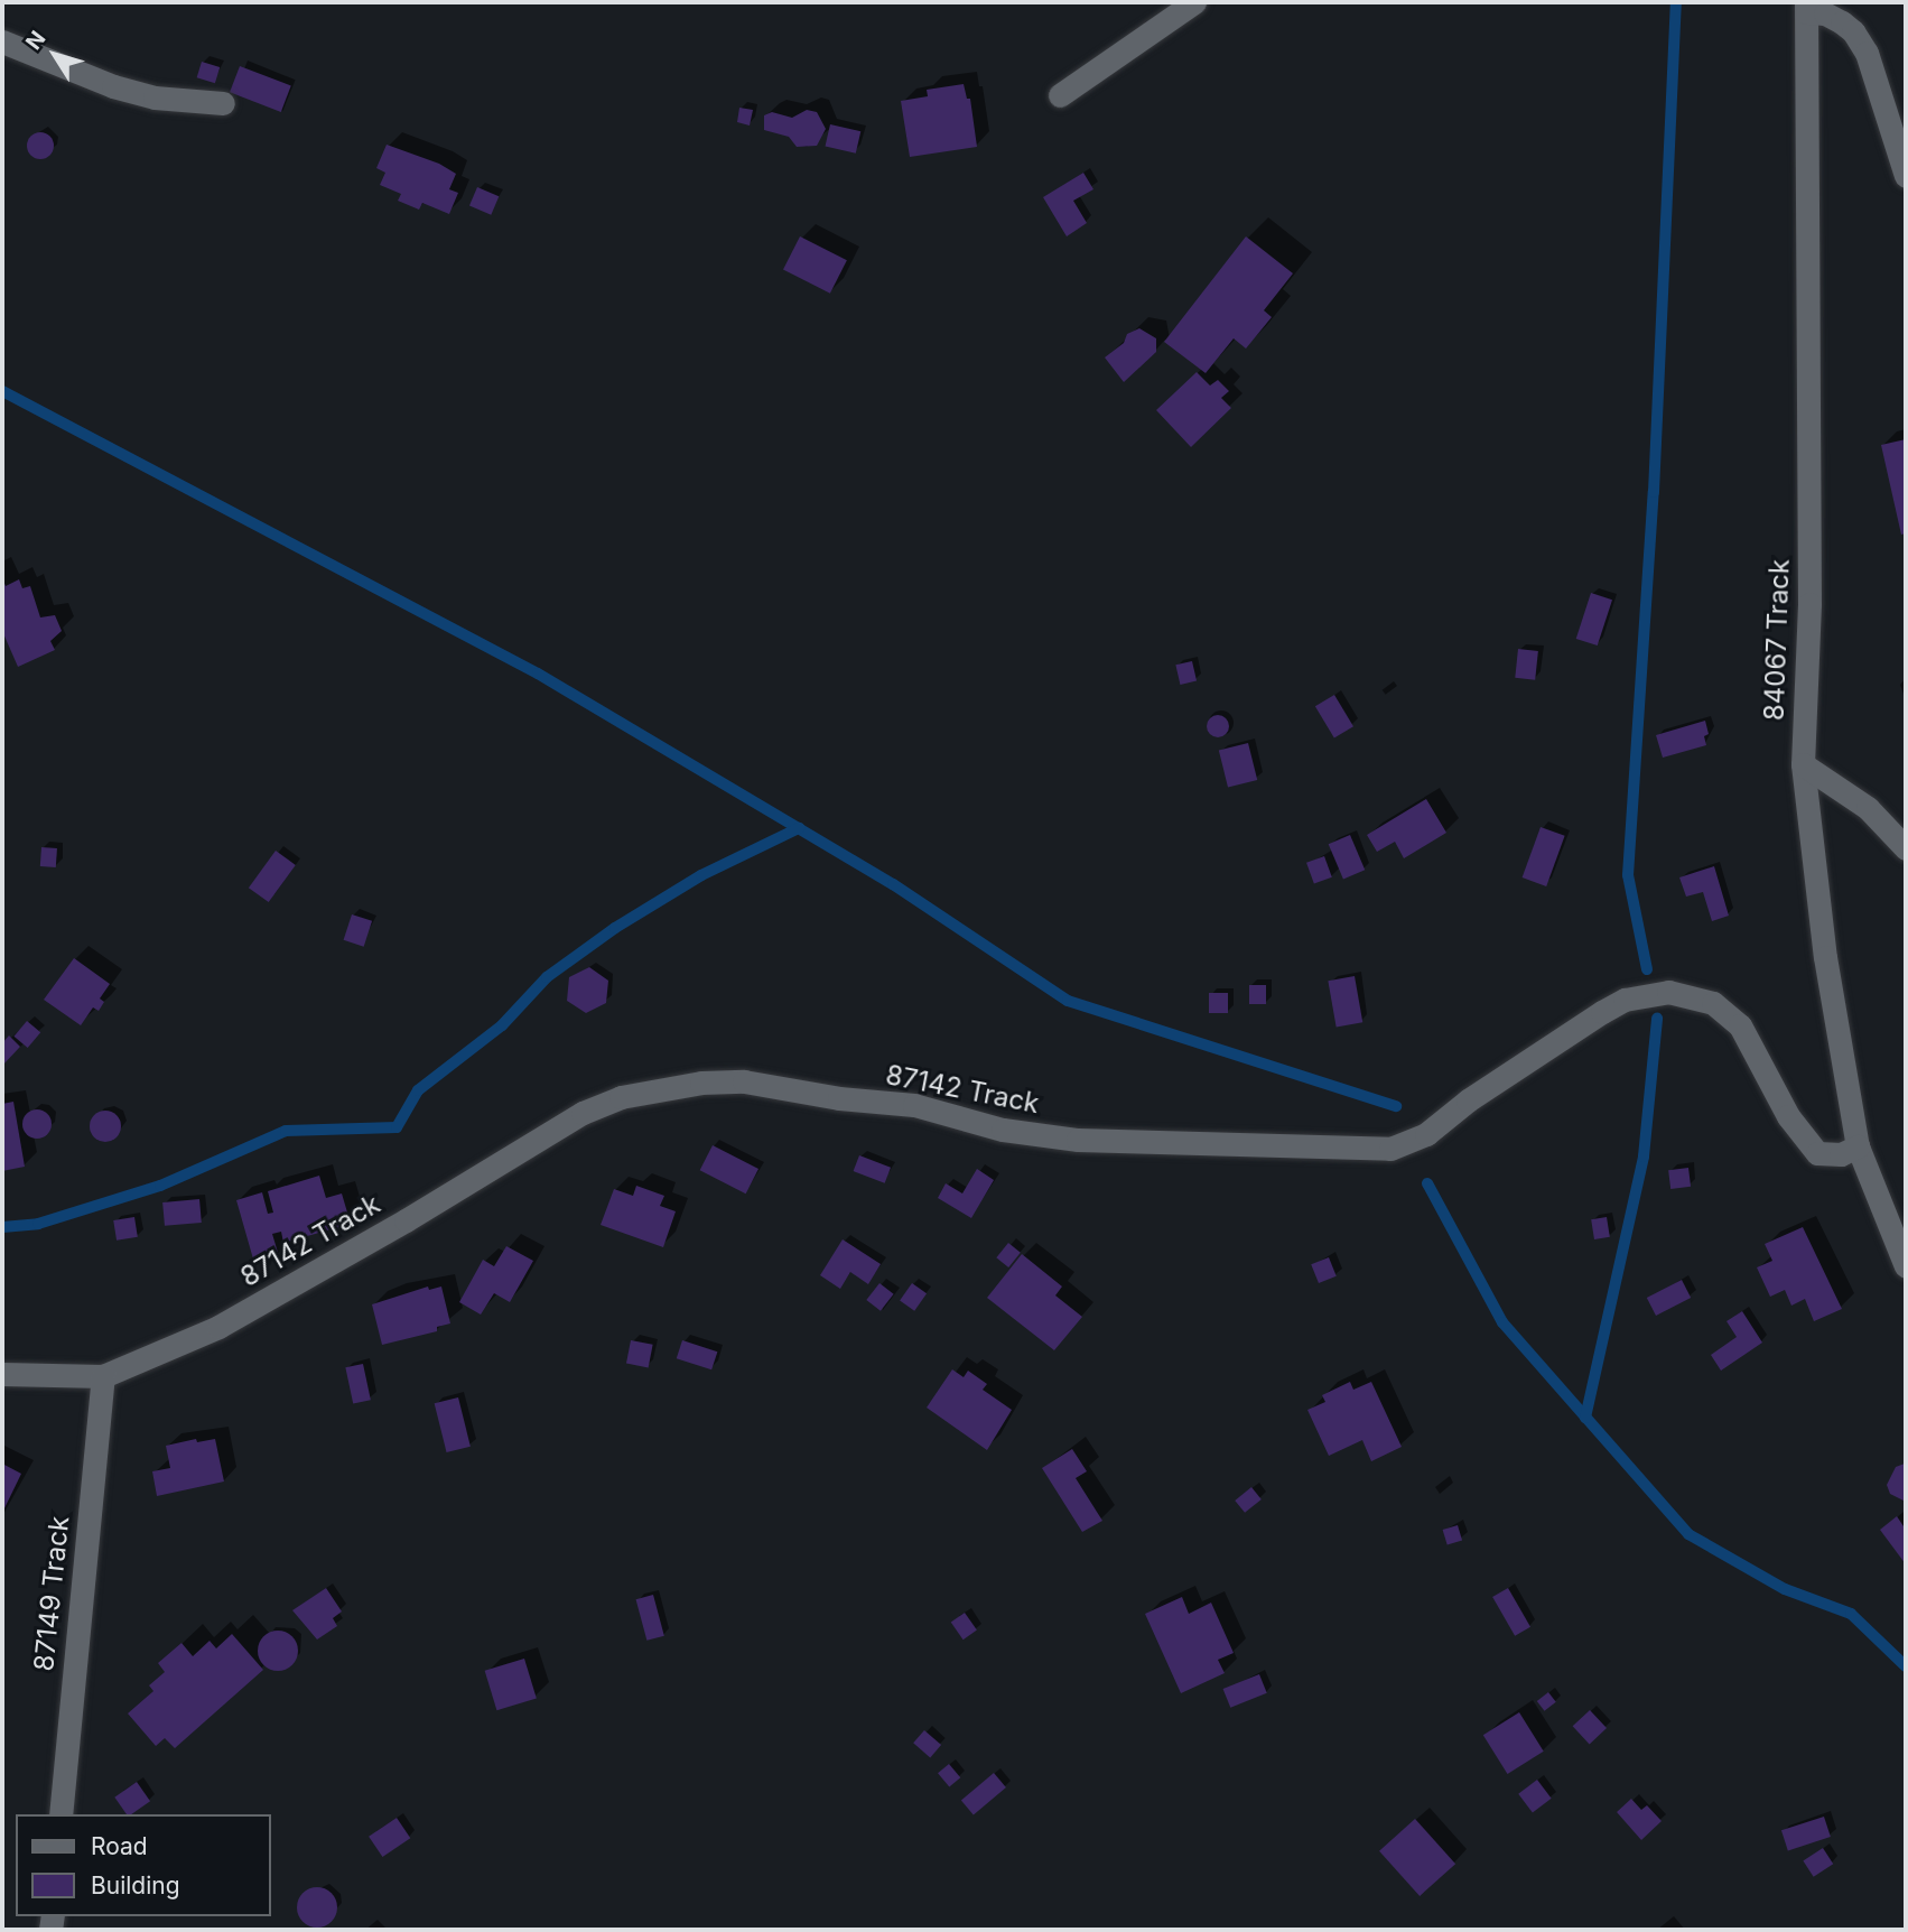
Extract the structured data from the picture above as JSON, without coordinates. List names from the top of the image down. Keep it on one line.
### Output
{"streets":{"street":["84067 Track","87142 Track","87149 Track"]},"crossings":[["84067 Track","87142 Track"],["87142 Track","87149 Track"]],"legend":["Road","Building"],"north":"top left"}
